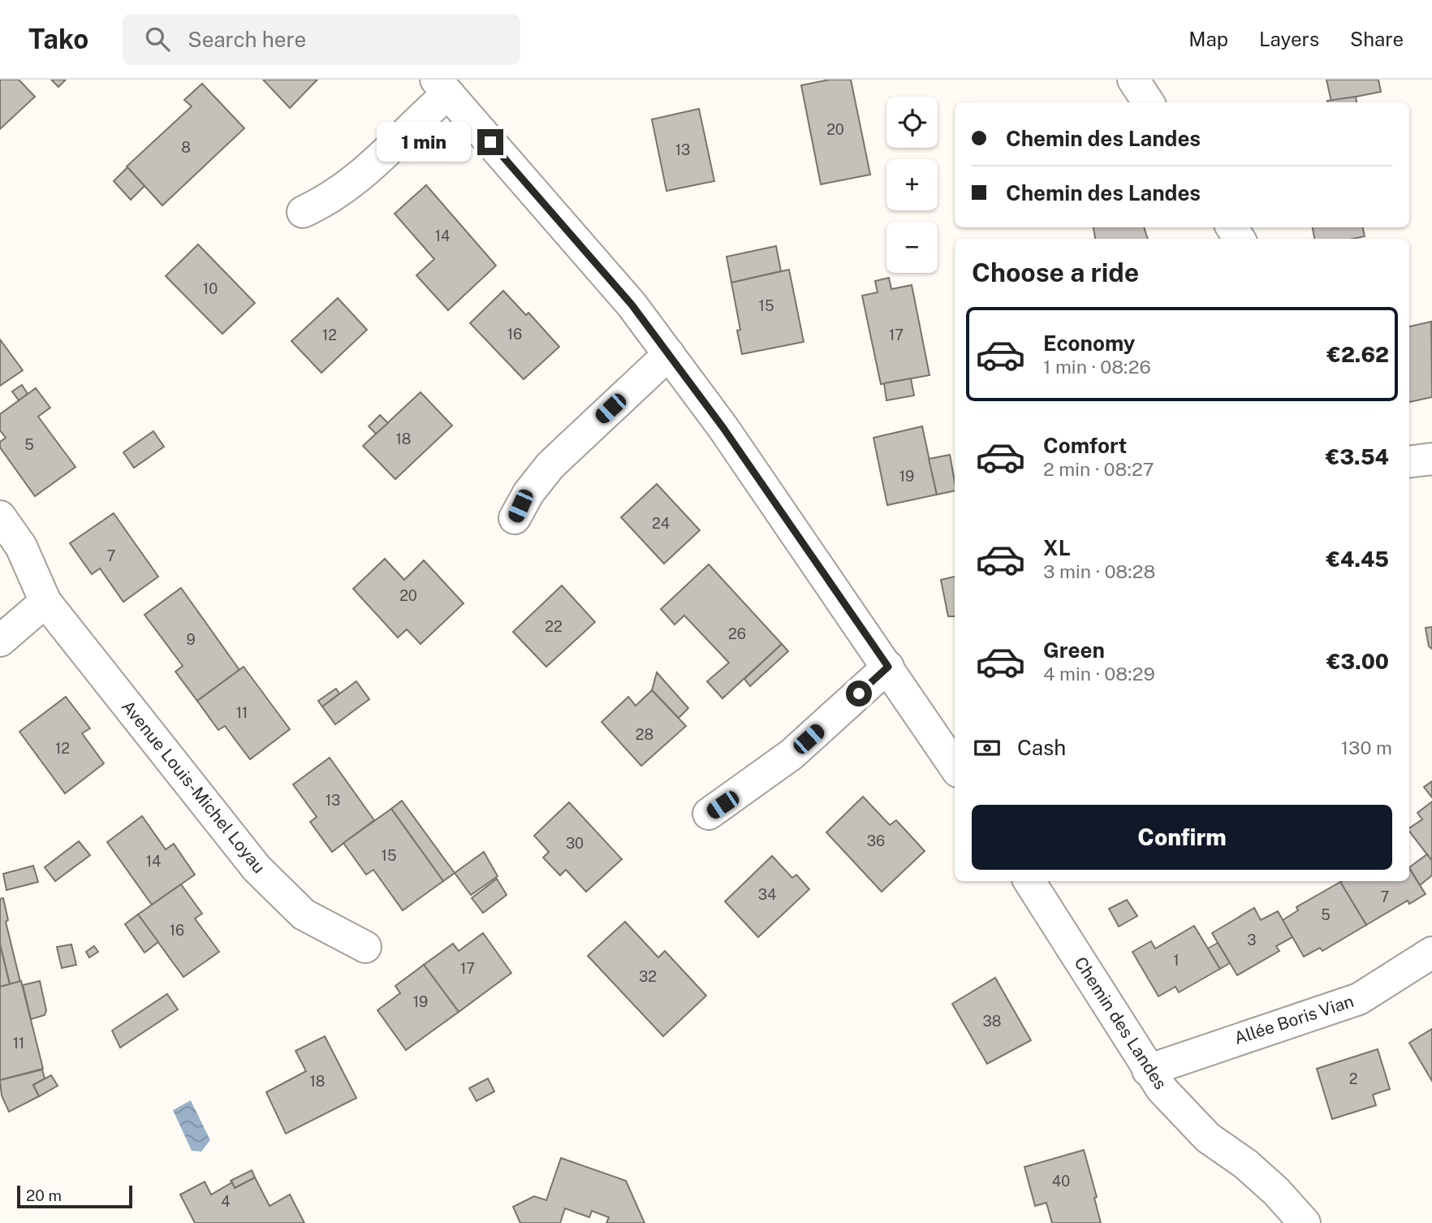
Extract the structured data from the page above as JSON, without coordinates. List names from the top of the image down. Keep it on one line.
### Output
{"streets":{"street":["Avenue Louis-Michel Loyau","Allée Boris Vian","Chemin des Landes"]},"crossings":[["Allée Boris Vian","Chemin des Landes"]],"house_numbers":["20","8","13","14","10","15","16","12","17","18","5","19","24","7","20","22","26","9","11","28","12","13","36","30","15","14","34","7","5","16","3","1","17","32","19","38","11","2","18","40","4"],"scale_bar":"20 m","page":{"header":"Tako","search":"Search here","nav":["Map","Layers","Share"],"map_buttons":["+","−"],"banner":["Chemin des Landes","Chemin des Landes"],"bubble":"1 min","heading":"Choose a ride","list":[{"name":"Economy","note":"1 min · 08:26","value":"€2.62"},{"name":"Comfort","note":"2 min · 08:27","value":"€3.54"},{"name":"XL","note":"3 min · 08:28","value":"€4.45"},{"name":"Green","note":"4 min · 08:29","value":"€3.00"}],"pay":["Cash","130 m"],"buttons":"Confirm","scale":"20 m"}}
